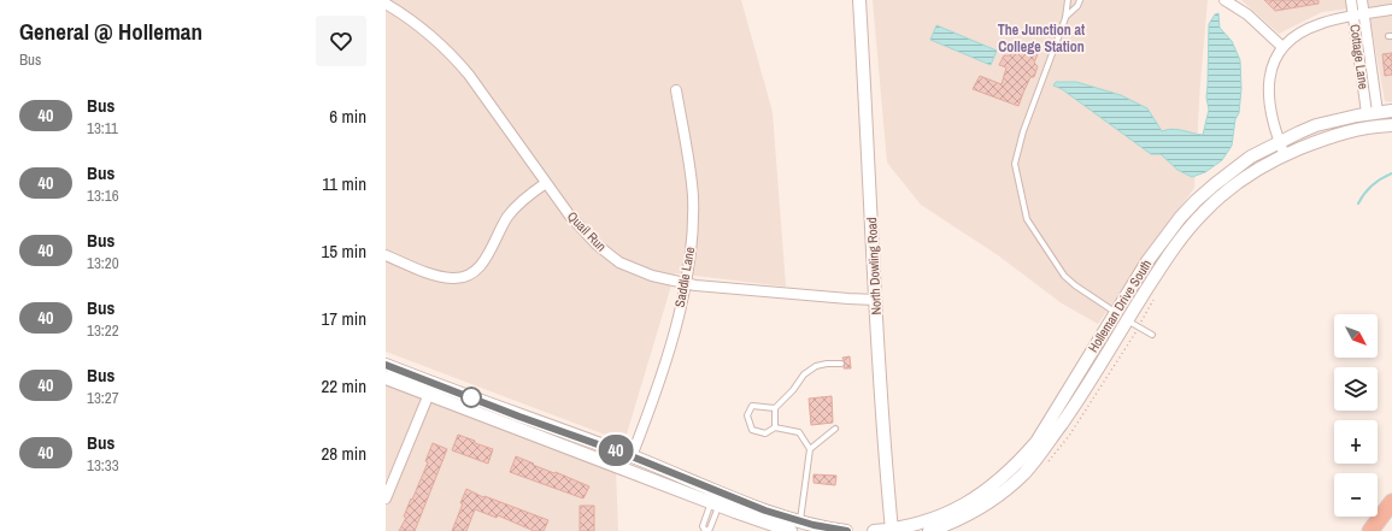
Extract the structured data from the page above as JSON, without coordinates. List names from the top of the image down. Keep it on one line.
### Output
{"streets":{"street":["Cottage Lane","Quail Run","North Dowling Road","Saddle Lane","Holleman Drive South"]},"crossings":[["Cottage Lane","Holleman Drive South"],["Quail Run","North Dowling Road"],["Quail Run","Saddle Lane"],["North Dowling Road","Holleman Drive South"]],"districts":["The Junction at College Station"],"lines":["bus line 40"],"north":"bottom right","page":{"heading":["General @ Holleman","Bus"],"on_map":"40","list":[{"mark":"40","name":"Bus","note":"13:11","value":"6 min"},{"mark":"40","name":"Bus","note":"13:16","value":"11 min"},{"mark":"40","name":"Bus","note":"13:20","value":"15 min"},{"mark":"40","name":"Bus","note":"13:22","value":"17 min"},{"mark":"40","name":"Bus","note":"13:27","value":"22 min"},{"mark":"40","name":"Bus","note":"13:33","value":"28 min"}],"map_buttons":["+","−"]}}
